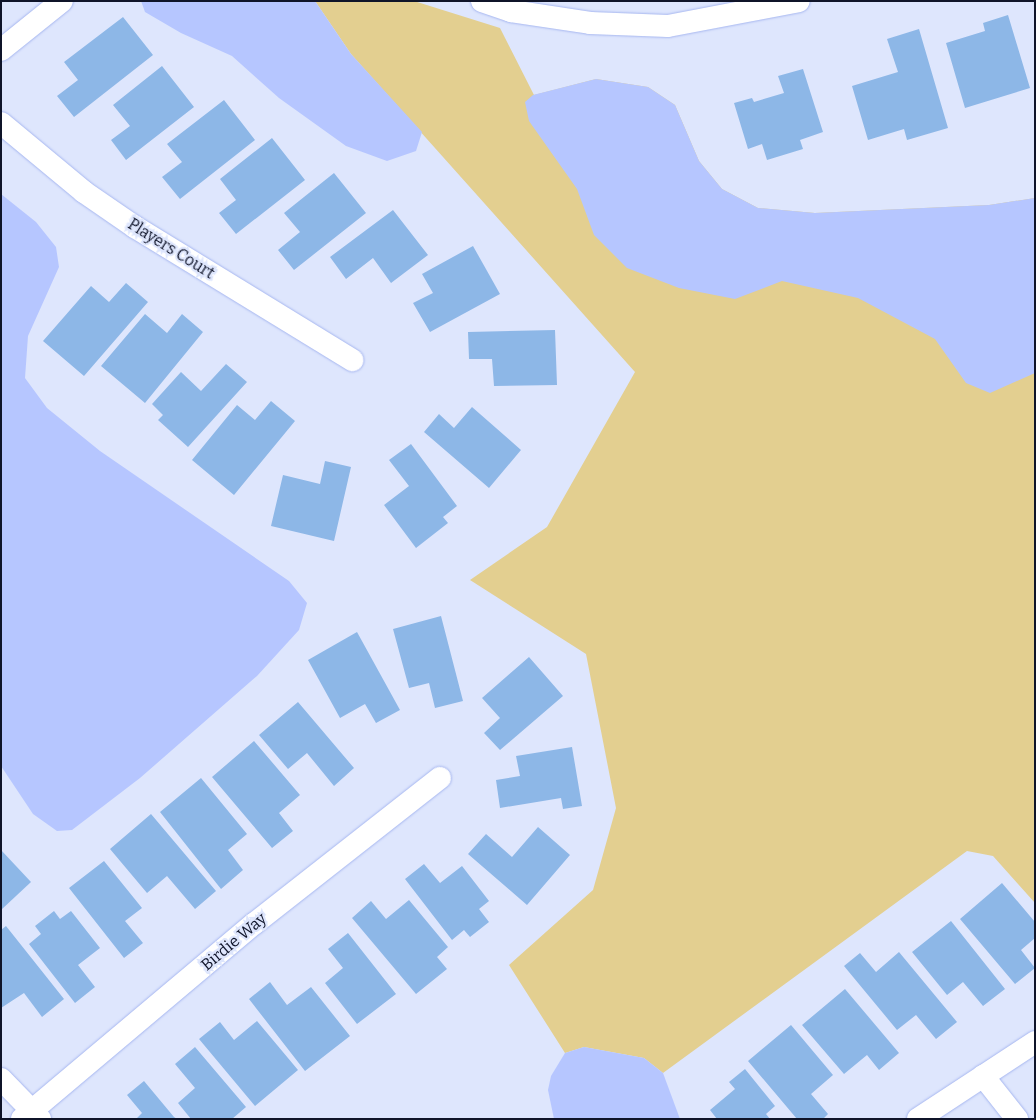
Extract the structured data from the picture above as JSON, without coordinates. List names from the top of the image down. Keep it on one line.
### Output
{"streets":{"street":["Players Court","Birdie Way"]}}
